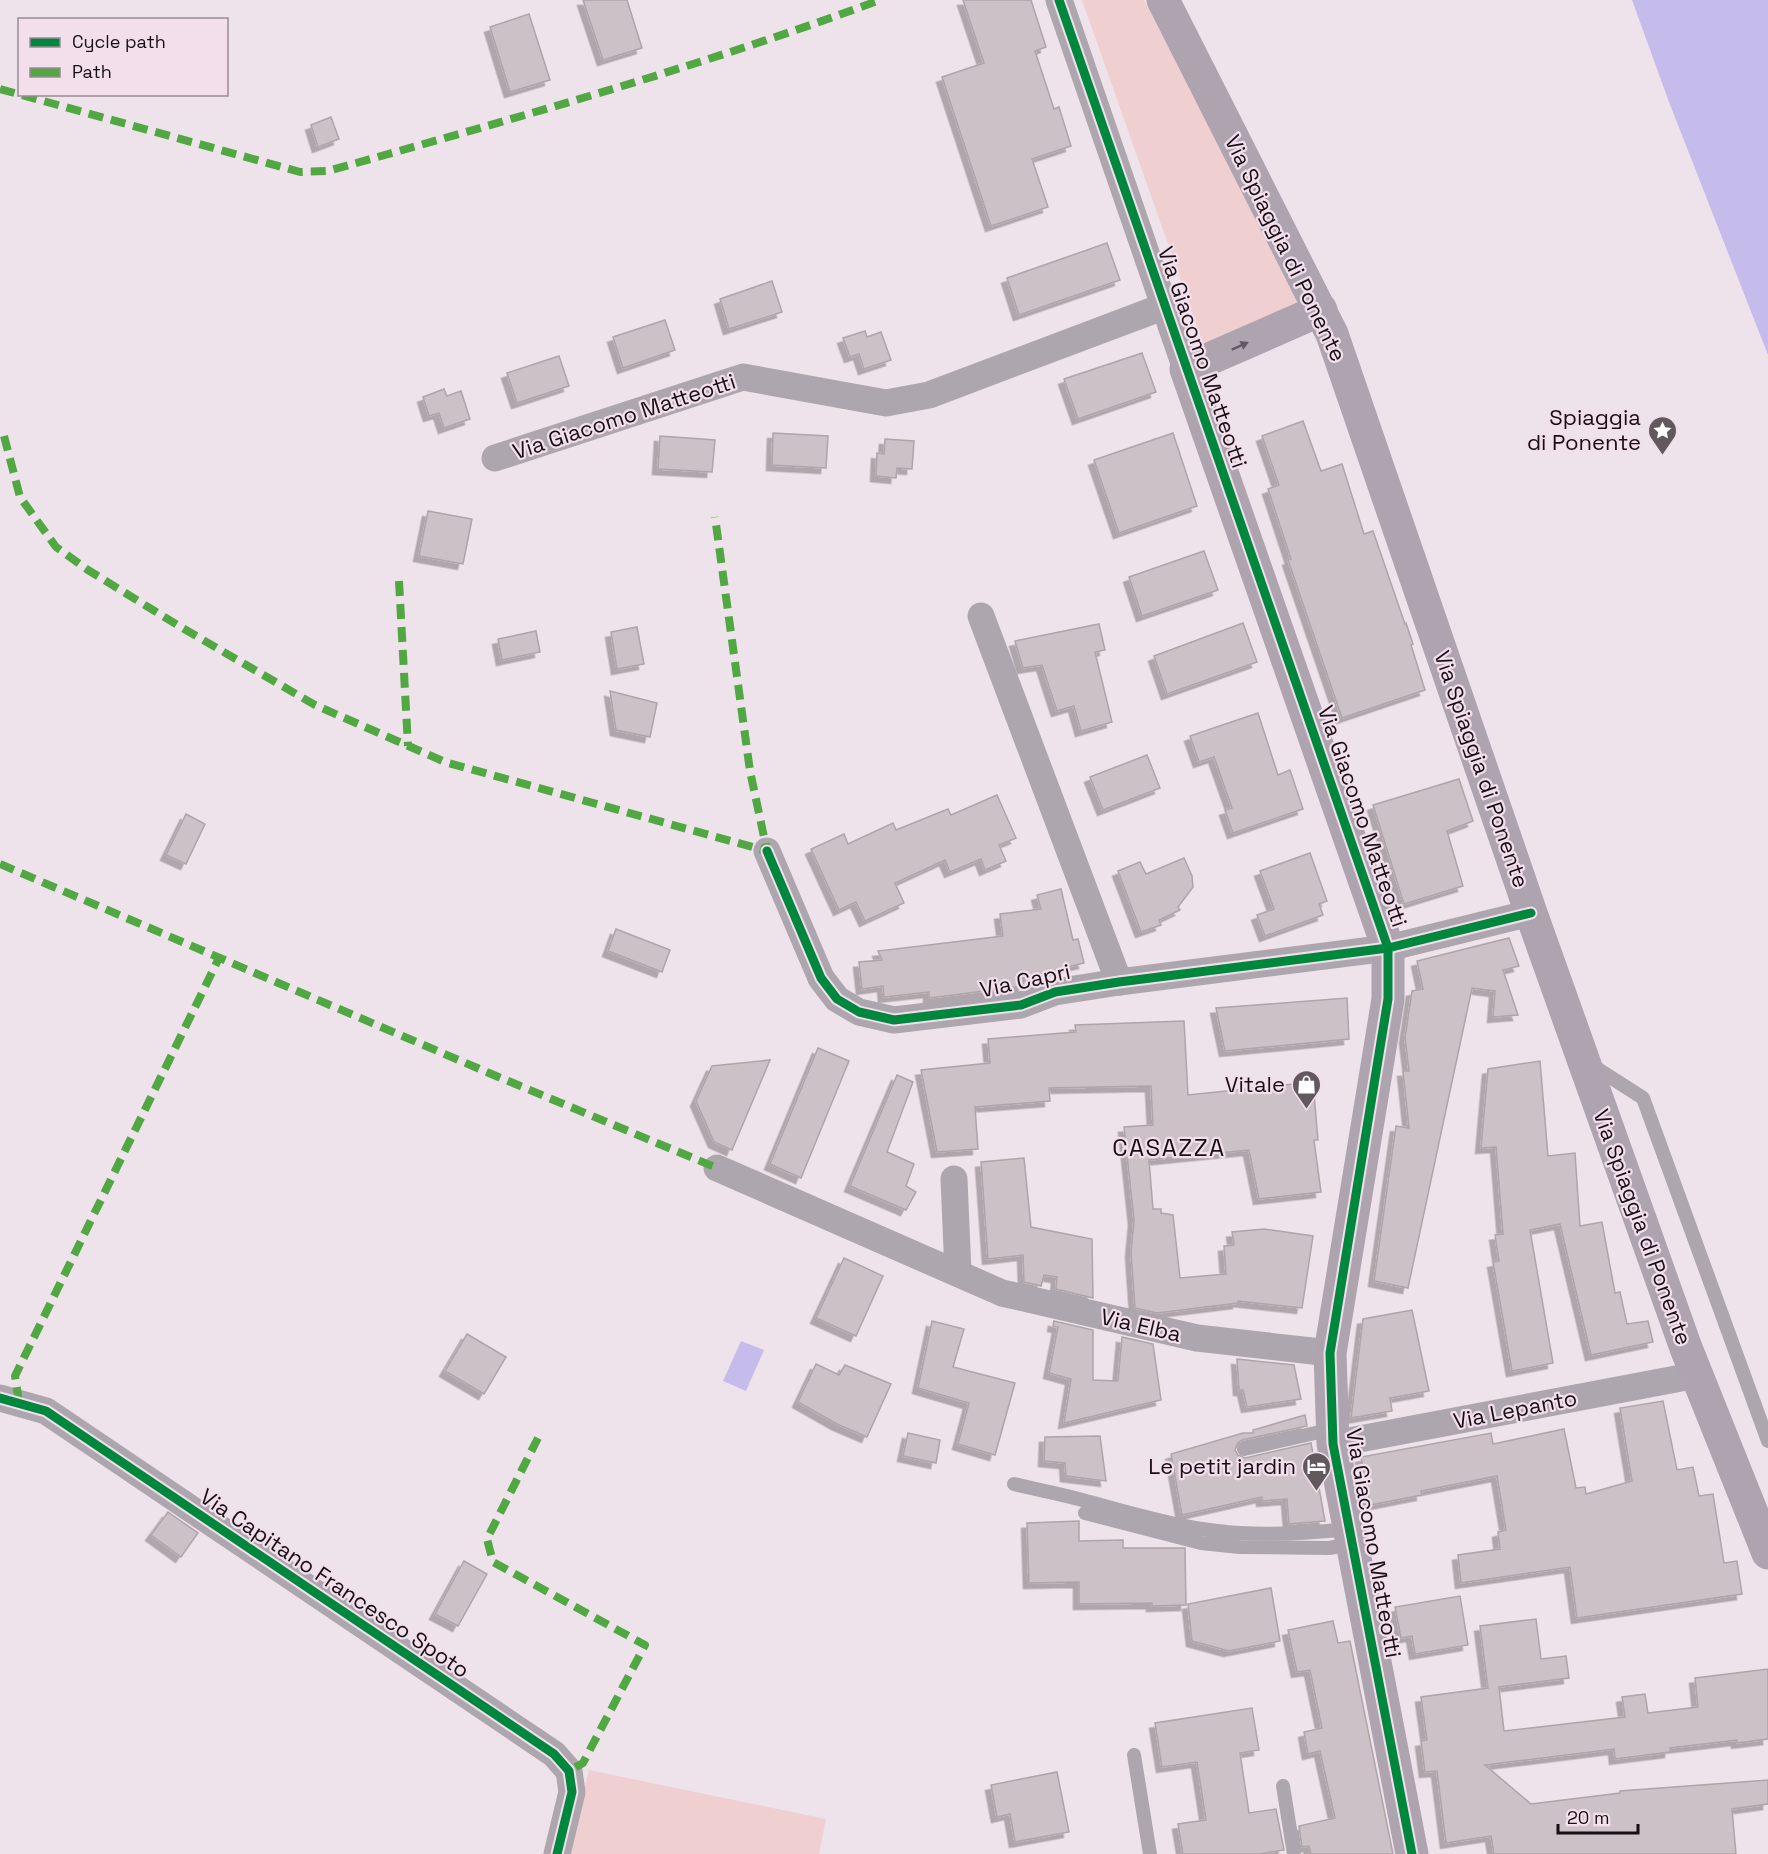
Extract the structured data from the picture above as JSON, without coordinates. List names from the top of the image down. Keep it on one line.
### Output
{"streets":{"street":["Via Spiaggia di Ponente","Via Giacomo Matteotti","Via Capri","Via Elba","Via Lepanto","Via Capitano Francesco Spoto"]},"crossings":[["Via Spiaggia di Ponente","Via Capri"],["Via Spiaggia di Ponente","Via Lepanto"],["Via Giacomo Matteotti","Via Capri"],["Via Giacomo Matteotti","Via Elba"],["Via Giacomo Matteotti","Via Lepanto"]],"districts":["CASAZZA"],"places":{"place":["Spiaggia di Ponente"],"shop":["Vitale"],"hotel":["Le petit jardin"]},"legend":["Cycle path","Path"],"scale_bar":"20 m"}
